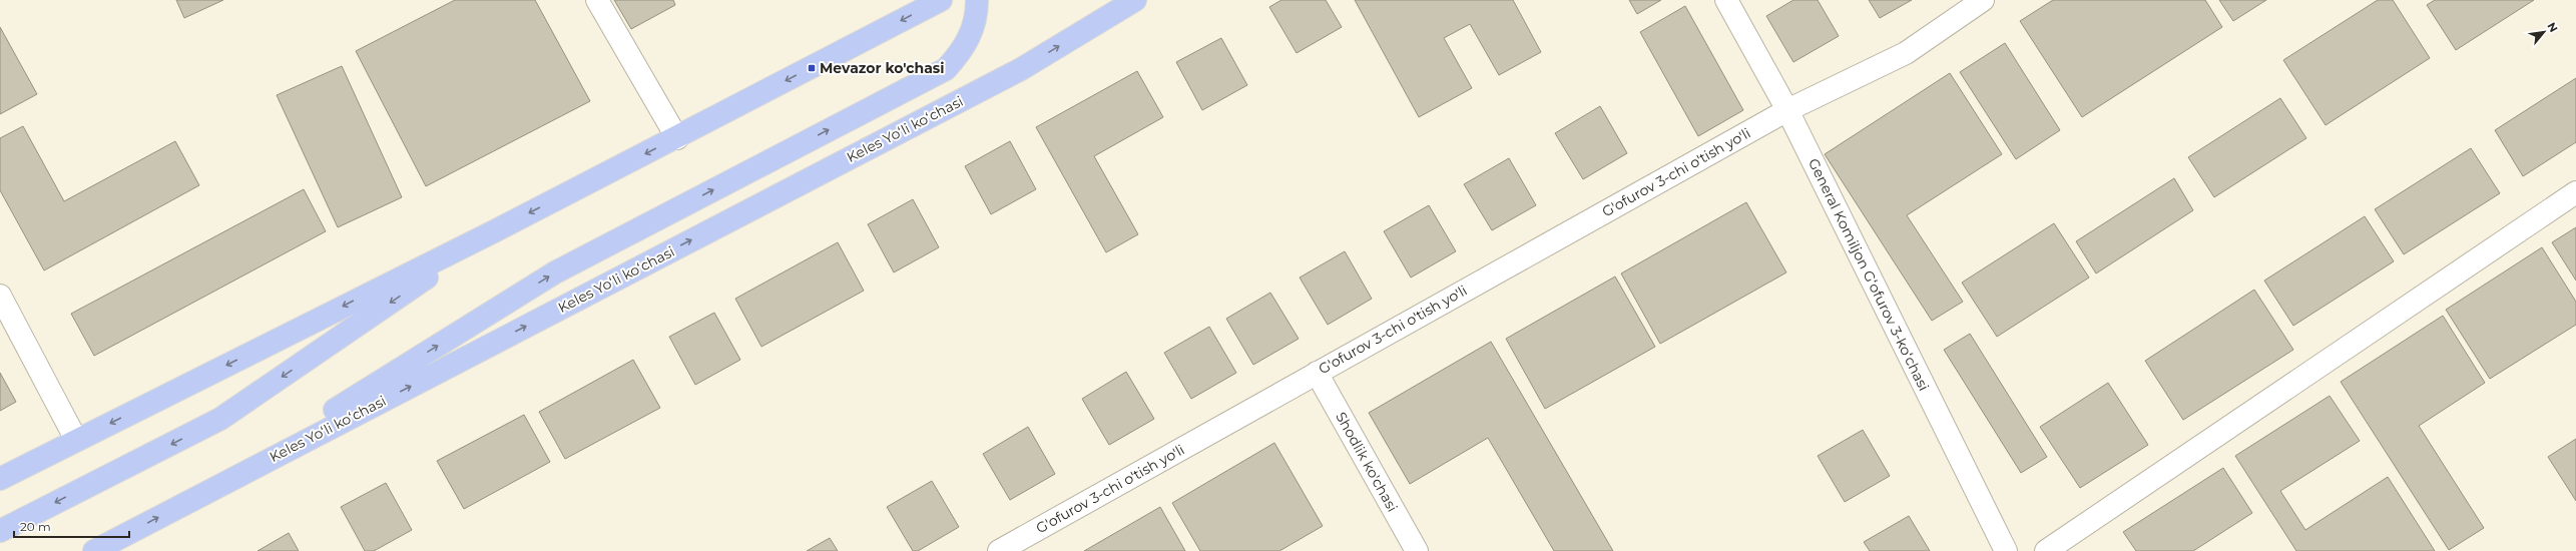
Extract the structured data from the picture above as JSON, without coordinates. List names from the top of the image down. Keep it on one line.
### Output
{"streets":{"main road":["Keles Yoʻli koʻchasi"],"street":["G'ofurov 3-chi o'tish yo'li","General Komiljon Gʻofurov 3-koʻchasi","Shodlik ko'chasi"]},"crossings":[["G'ofurov 3-chi o'tish yo'li","General Komiljon Gʻofurov 3-koʻchasi"],["G'ofurov 3-chi o'tish yo'li","Shodlik ko'chasi"]],"places":{"transit":["Mevazor ko'chasi"]},"scale_bar":"20 m","north":"top right"}
